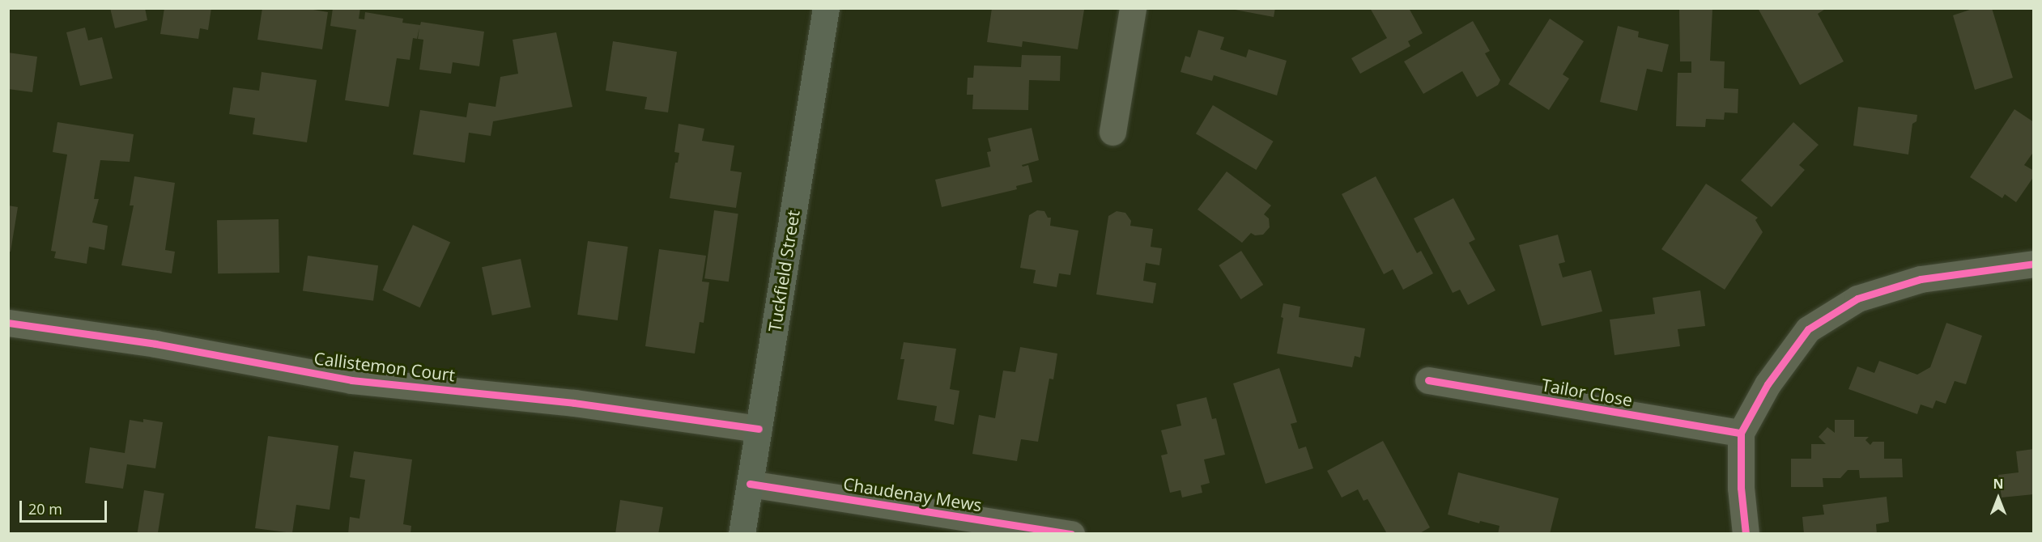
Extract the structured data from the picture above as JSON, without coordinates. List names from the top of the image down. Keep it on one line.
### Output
{"streets":{"main road":["Tuckfield Street"],"street":["Callistemon Court","Tailor Close","Chaudenay Mews"]},"crossings":[["Tuckfield Street","Callistemon Court"],["Tuckfield Street","Chaudenay Mews"]],"scale_bar":"20 m","north":"top"}
